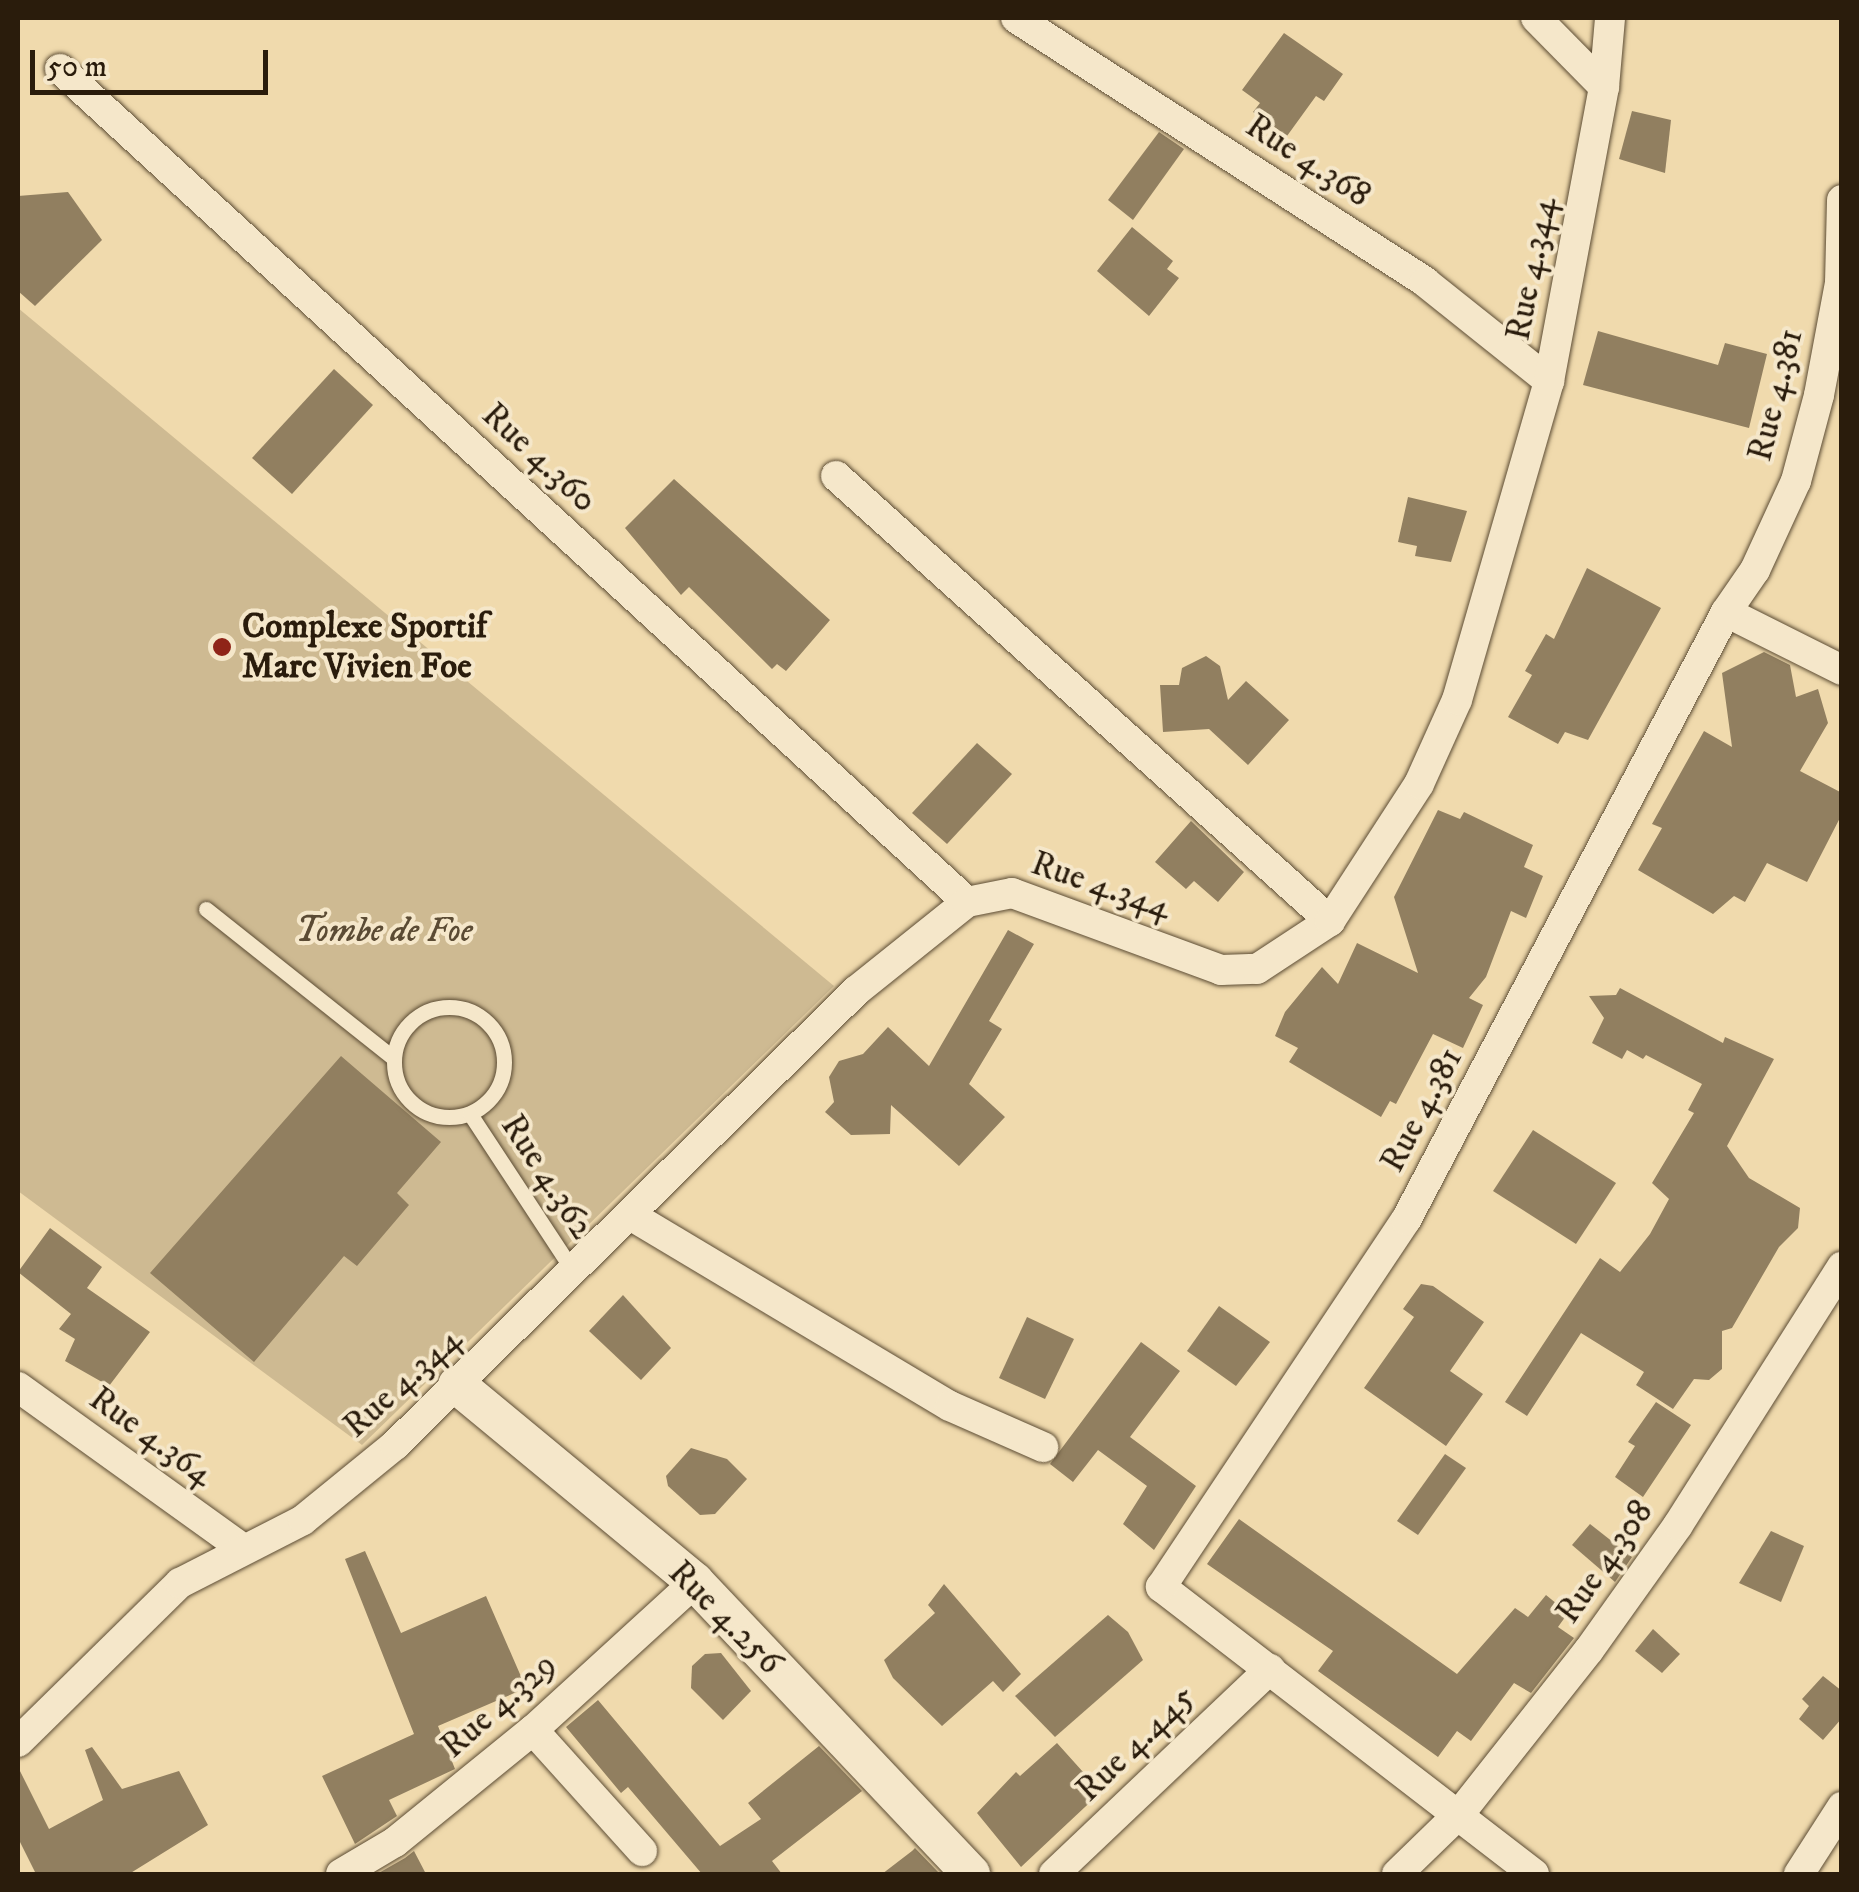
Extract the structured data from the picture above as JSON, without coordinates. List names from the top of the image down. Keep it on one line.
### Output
{"streets":{"street":["Rue 4.368","Rue 4.344","Rue 4.381","Rue 4.360","Rue 4.364","Rue 4.308","Rue 4.256","Rue 4.329","Rue 4.445"],"lane":["Rue 4.362"]},"crossings":[["Rue 4.368","Rue 4.344"],["Rue 4.344","Rue 4.360"],["Rue 4.344","Rue 4.362"],["Rue 4.344","Rue 4.364"],["Rue 4.344","Rue 4.256"],["Rue 4.381","Rue 4.308"],["Rue 4.381","Rue 4.445"],["Rue 4.256","Rue 4.329"]],"parks":["Tombe de Foe"],"places":["Complexe Sportif Marc Vivien Foe"],"scale_bar":"50 m"}
